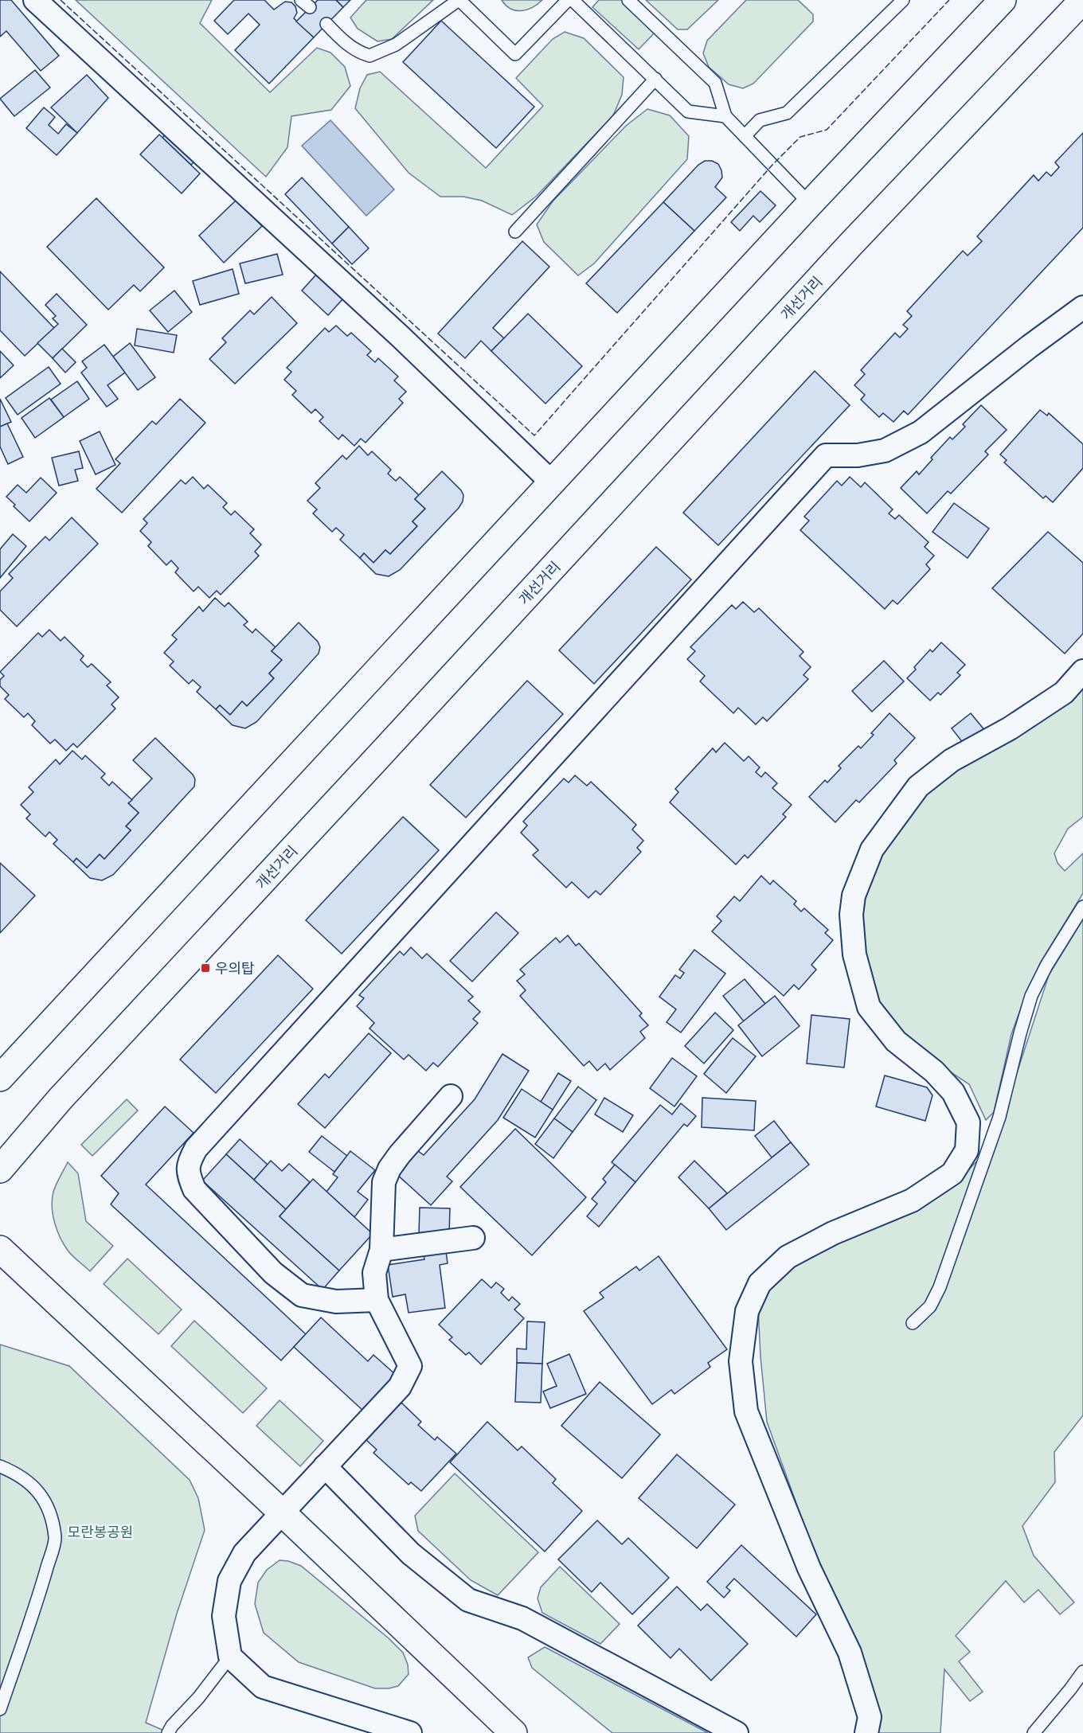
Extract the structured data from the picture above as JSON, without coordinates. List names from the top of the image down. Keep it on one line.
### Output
{"streets":{"main road":["개선거리"]},"parks":["모란봉공원"],"places":{"transit":["우의탑"]}}
